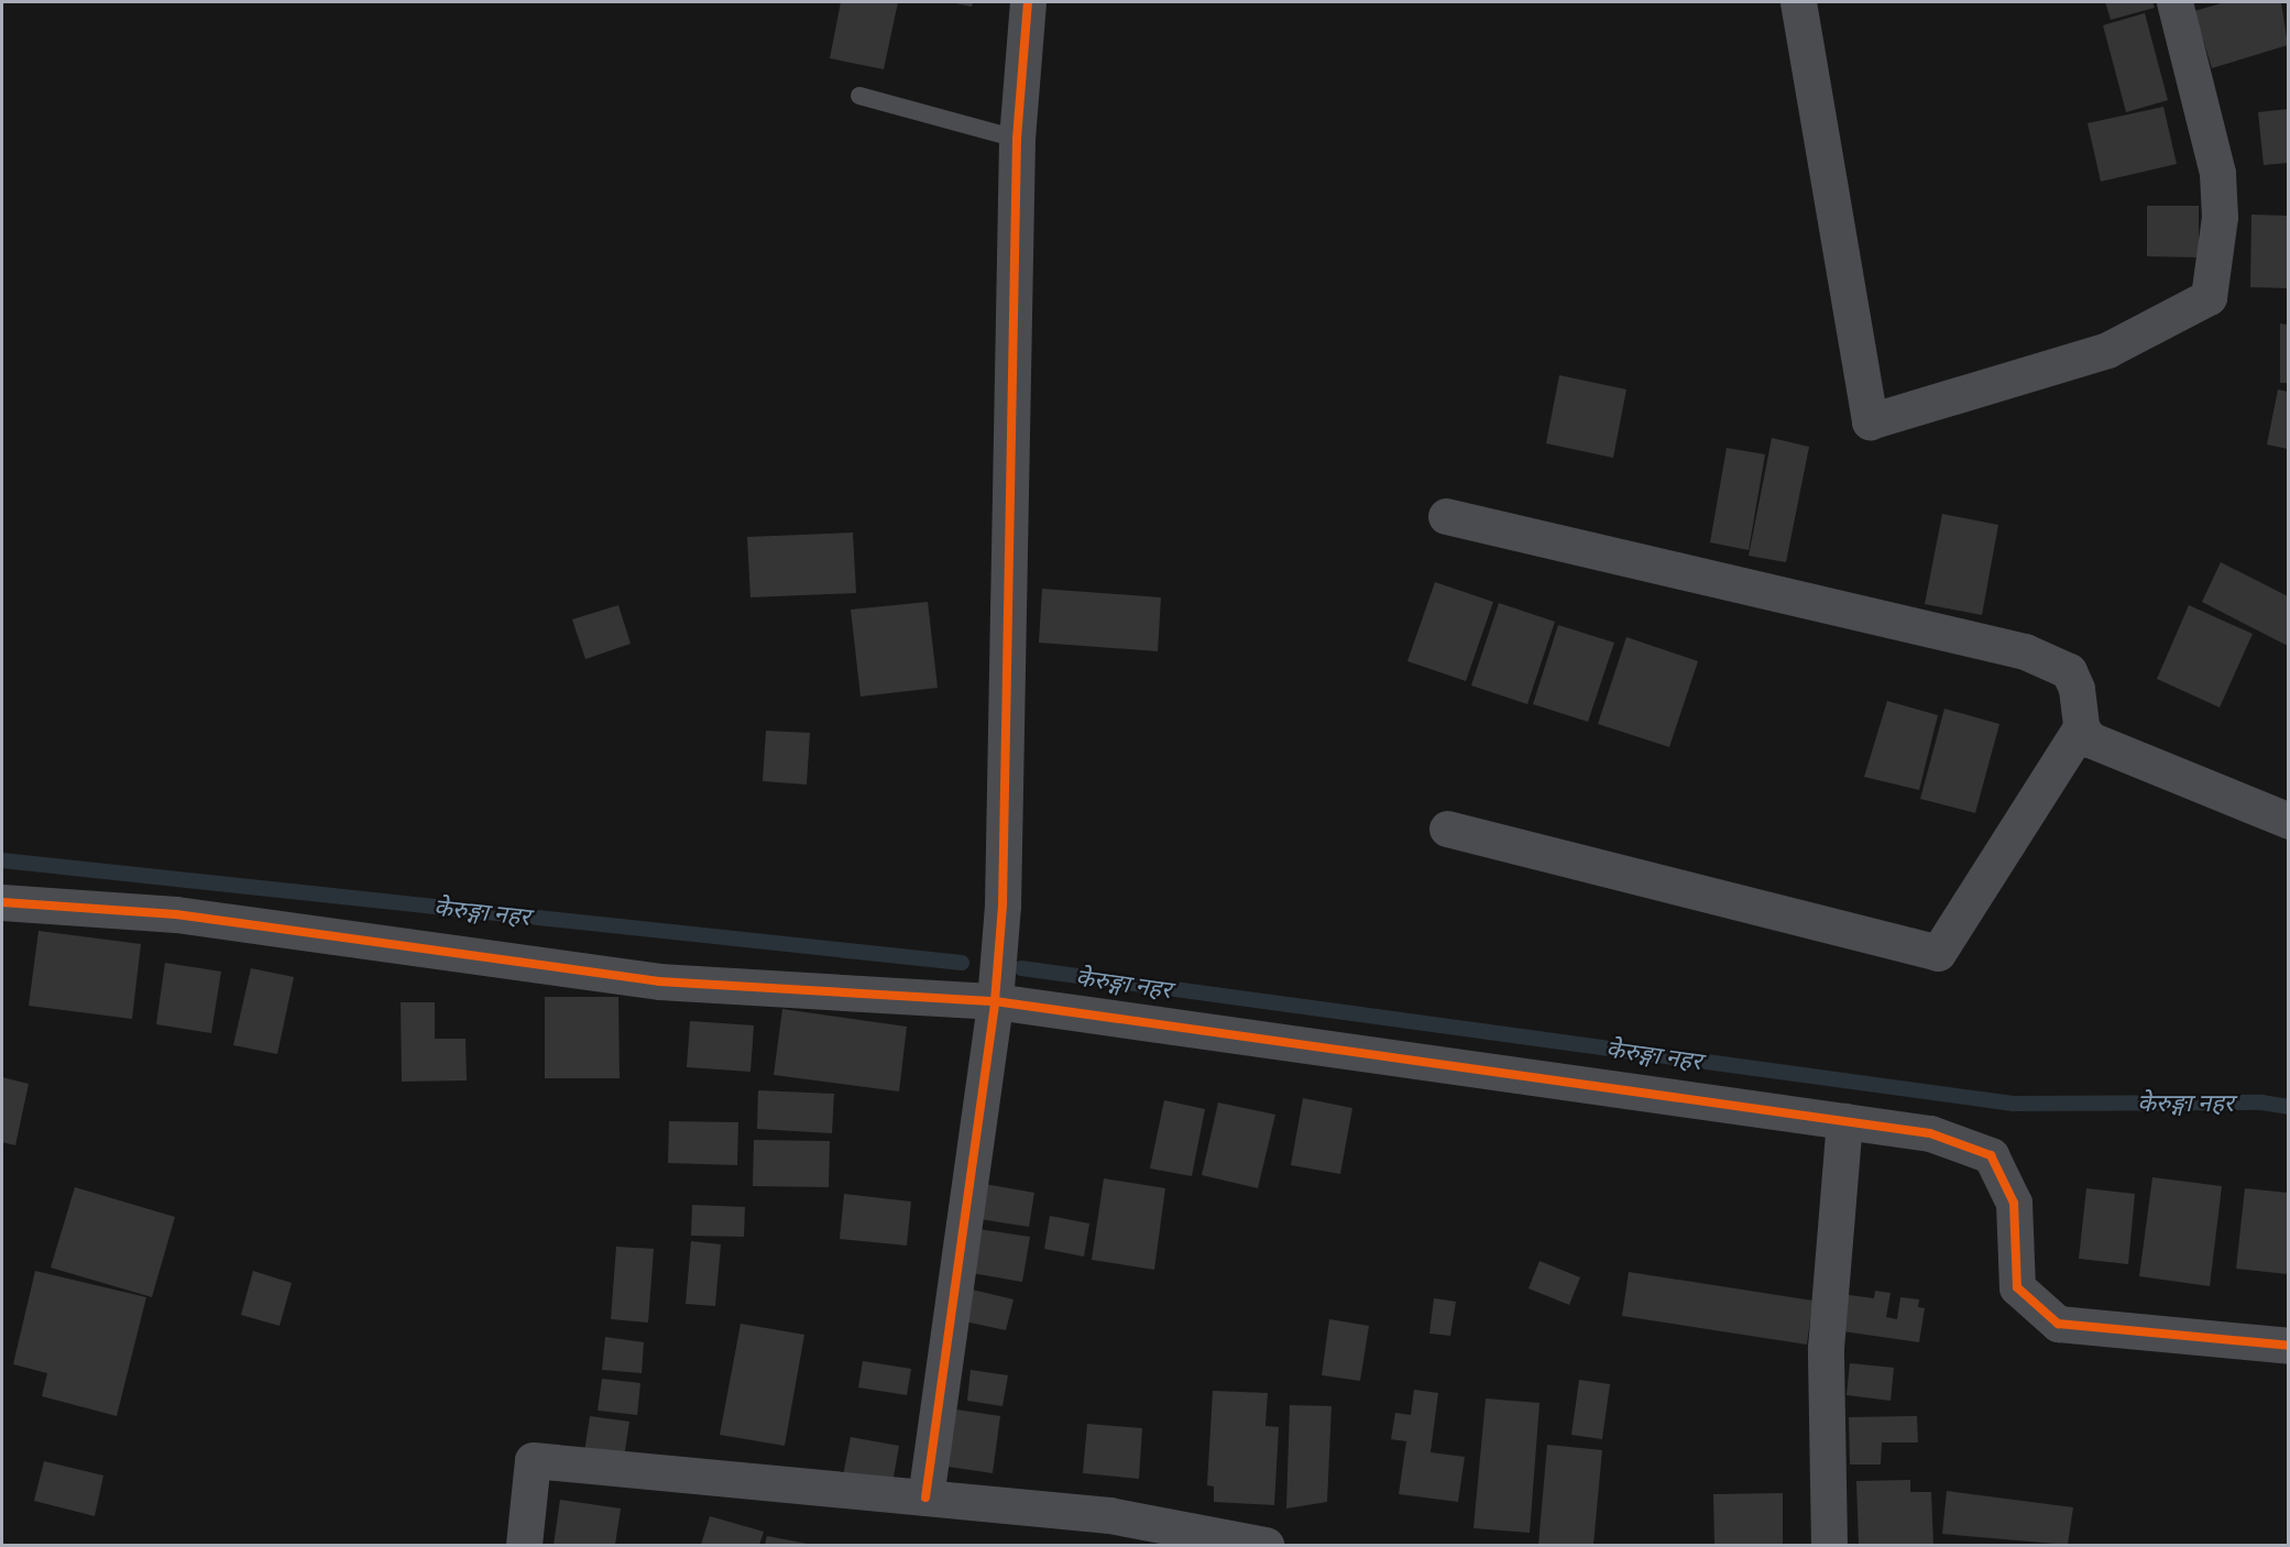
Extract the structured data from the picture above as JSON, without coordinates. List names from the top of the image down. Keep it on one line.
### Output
{"water":["केेरुङ्गा नहर"]}
